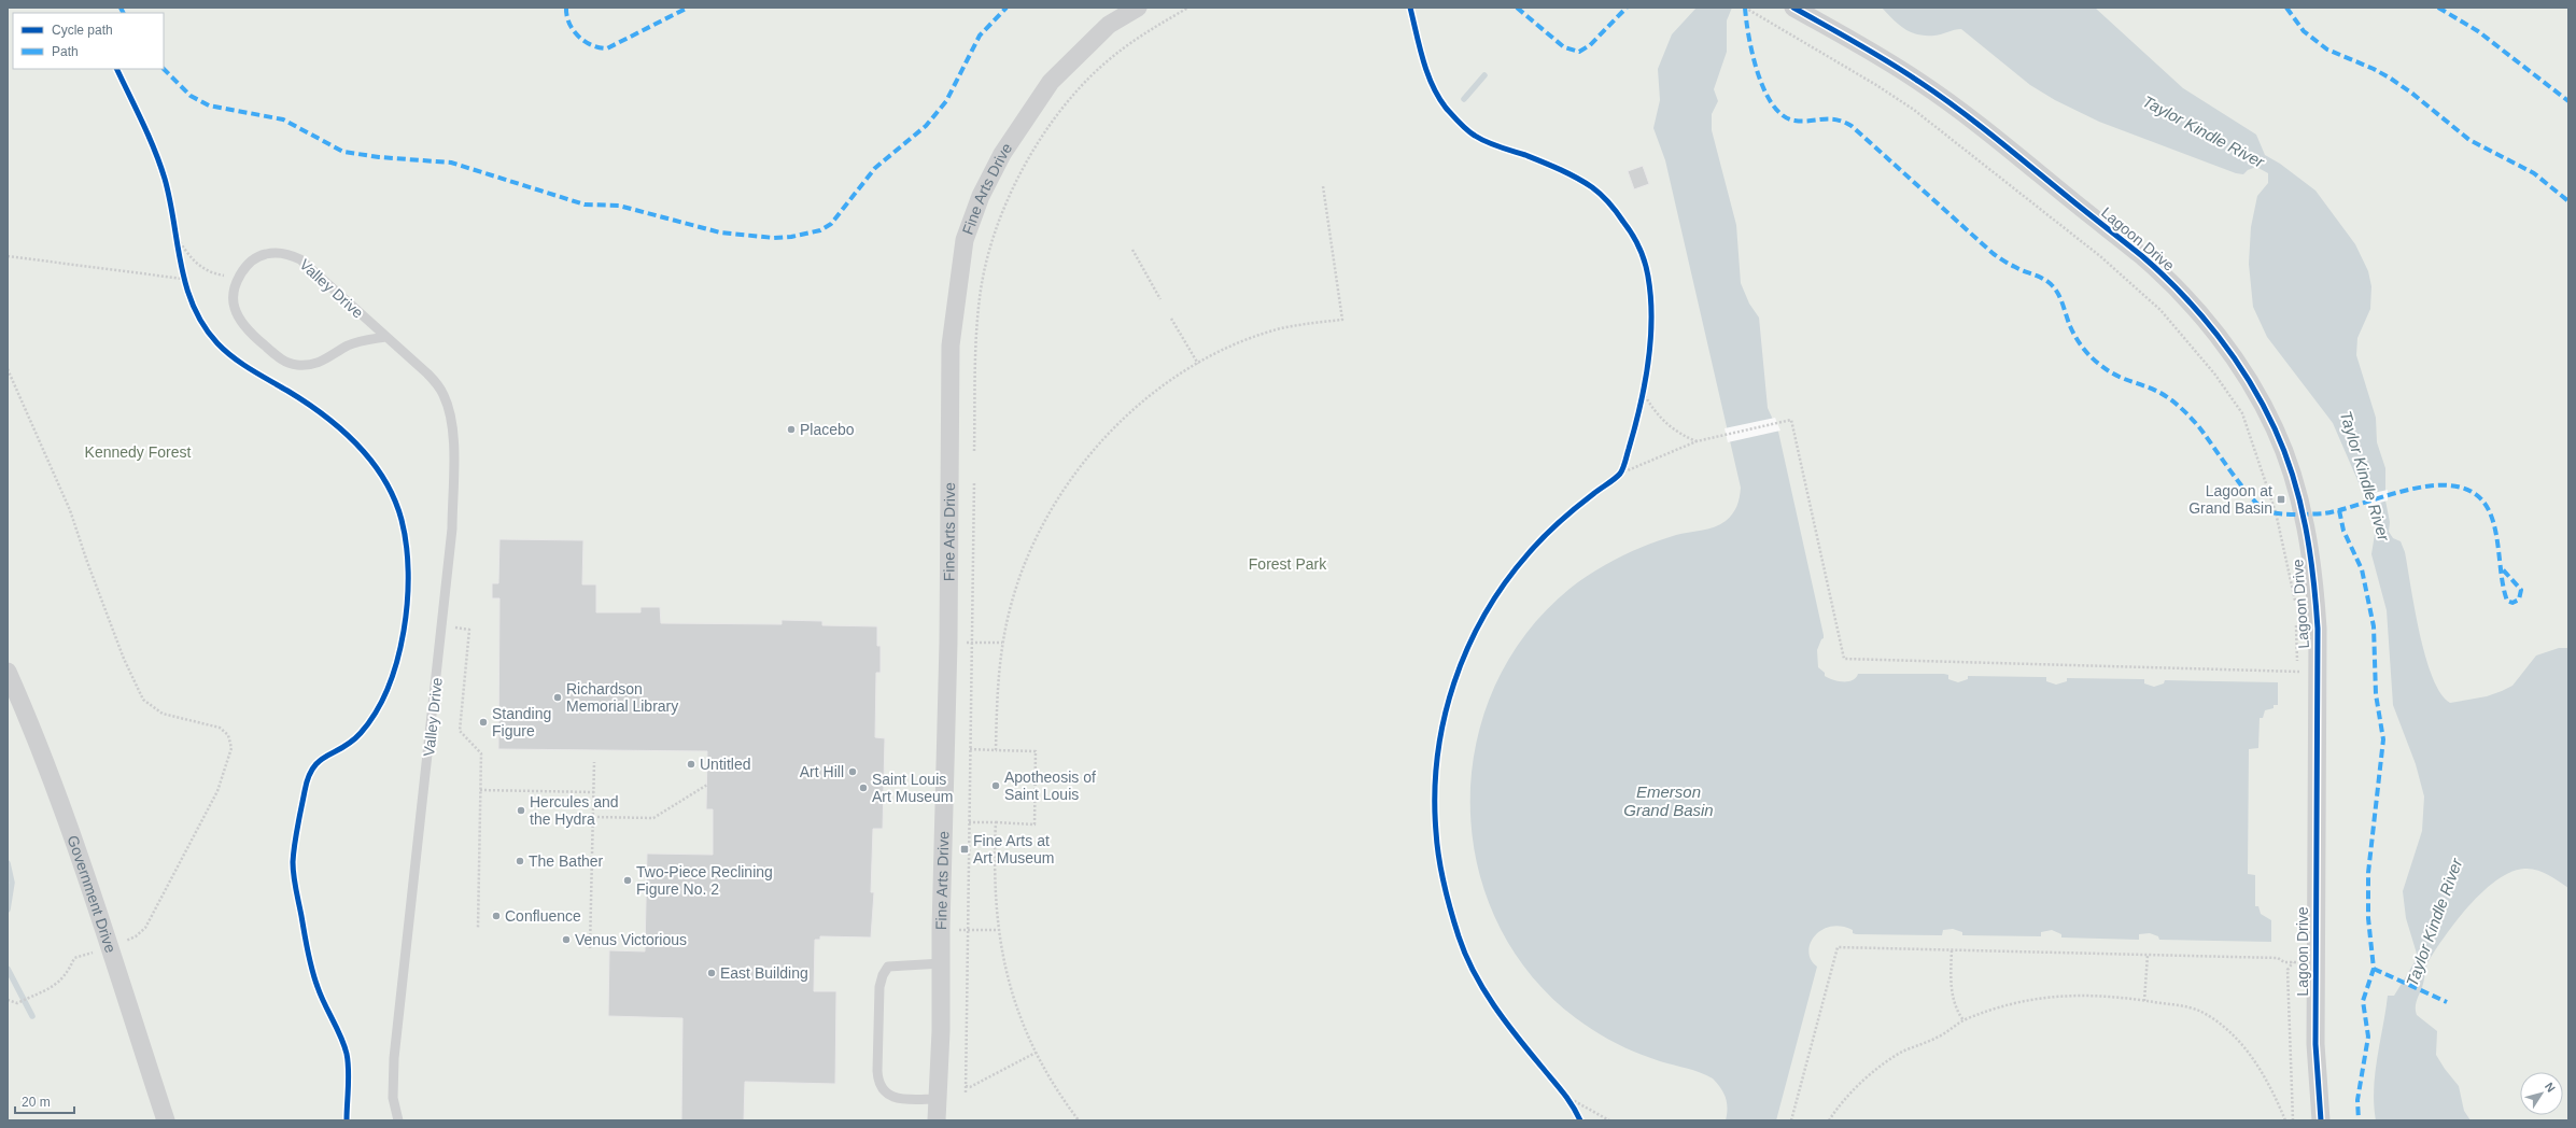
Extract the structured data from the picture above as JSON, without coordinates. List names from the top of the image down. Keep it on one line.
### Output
{"streets":{"street":["Fine Arts Drive","Lagoon Drive","Government Drive"],"lane":["Valley Drive"]},"water":["Taylor Kindle River","Emerson Grand Basin"],"parks":["Kennedy Forest","Forest Park"],"places":{"other":["Placebo","Richardson Memorial Library","Standing Figure","Untitled","Art Hill","Apotheosis of Saint Louis","Saint Louis Art Museum","Hercules and the Hydra","The Bather","Two-Piece Reclining Figure No. 2","Confluence","Venus Victorious","East Building"],"transit":["Lagoon at Grand Basin","Fine Arts at Art Museum"]},"legend":["Cycle path","Path"],"scale_bar":"20 m","north":"top right"}
